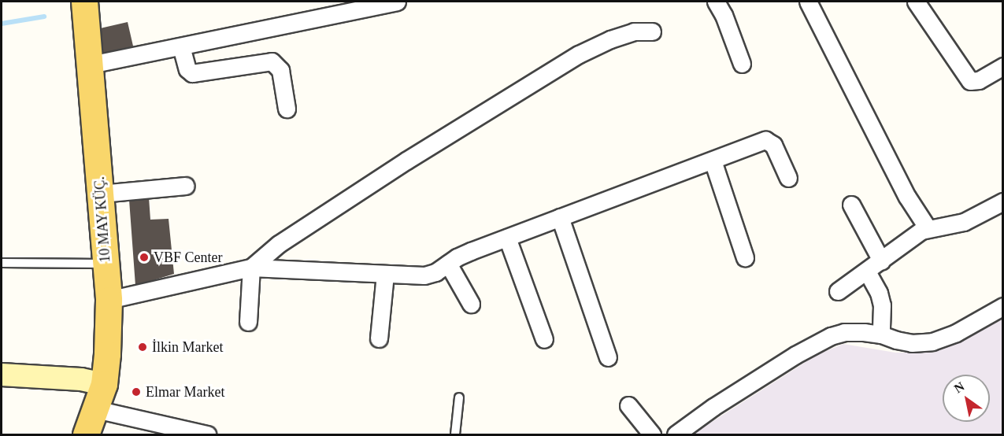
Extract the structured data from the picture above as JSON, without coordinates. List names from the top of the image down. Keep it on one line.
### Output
{"streets":{"main road":["10 MAY KÜÇ."]},"places":["VBF Center","İlkin Market","Elmar Market"],"north":"top left"}
